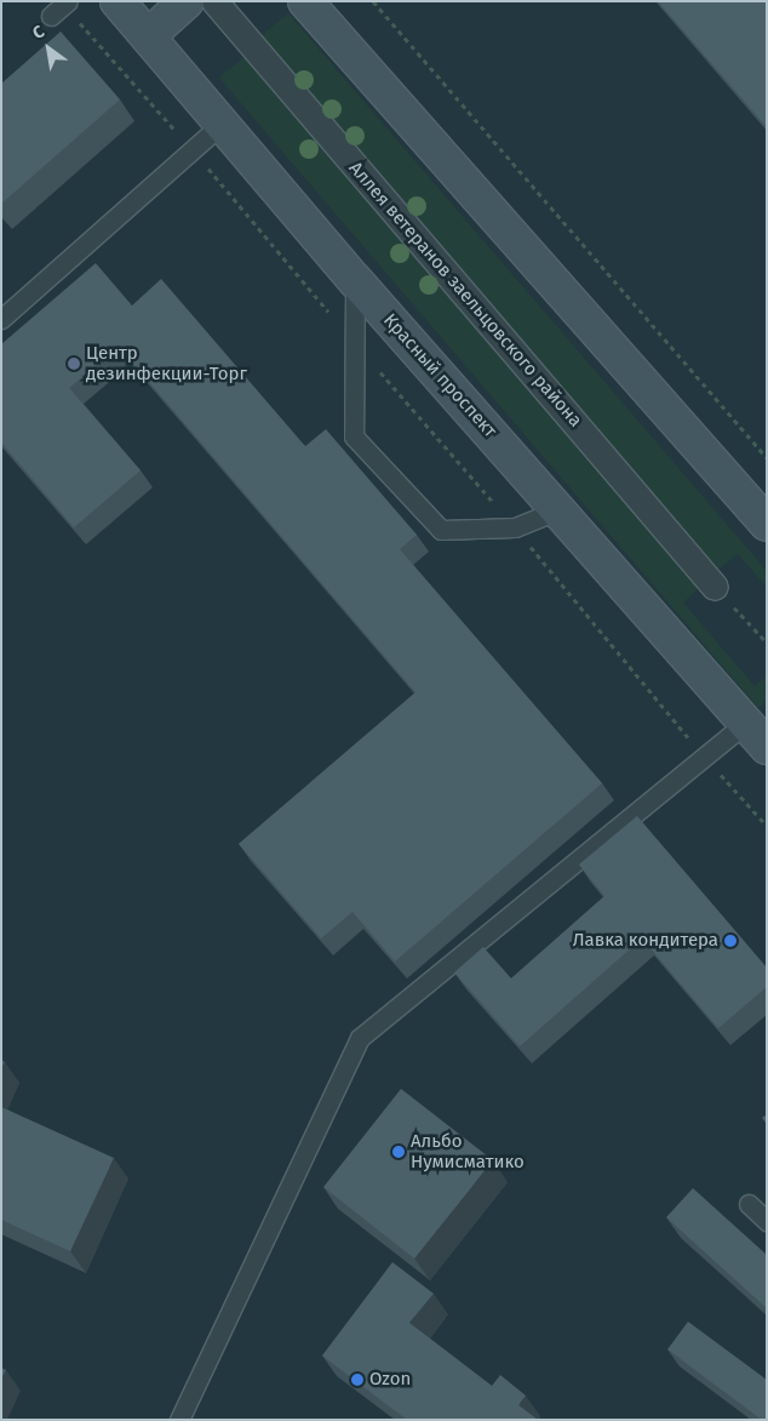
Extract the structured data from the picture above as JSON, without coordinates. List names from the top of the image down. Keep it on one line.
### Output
{"streets":{"main road":["Красный проспект"],"street":["Аллея ветеранов заельцовского района"]},"places":["Центр дезинфекции-Торг","Лавка кондитера","Альбо Нумисматико","Ozon"],"north":"top left"}
